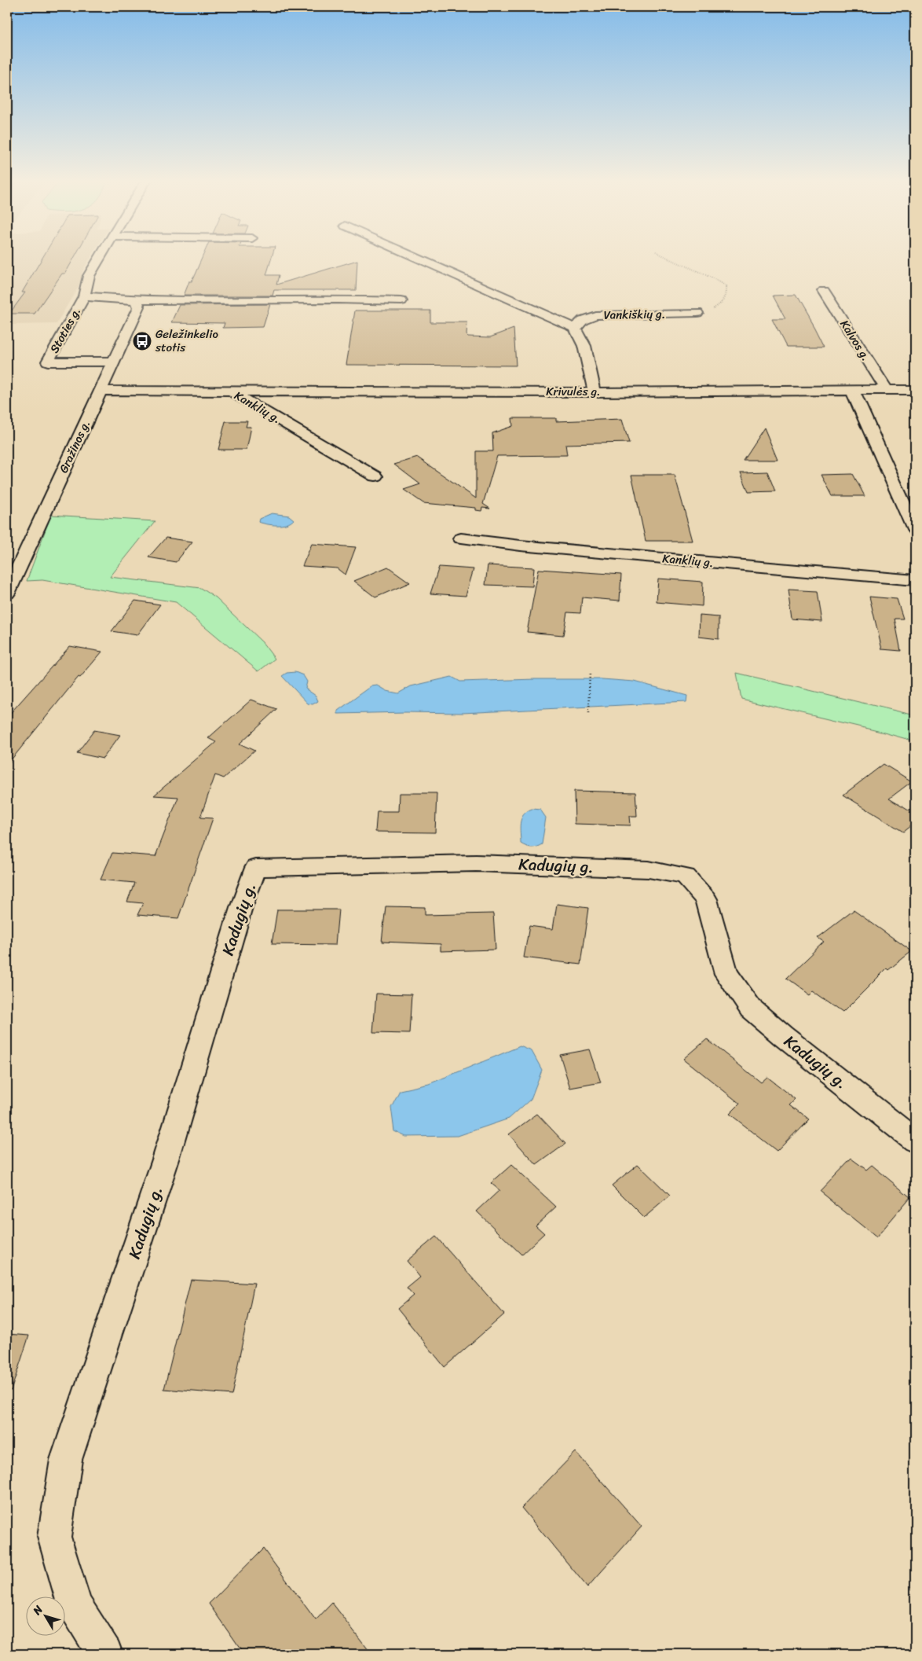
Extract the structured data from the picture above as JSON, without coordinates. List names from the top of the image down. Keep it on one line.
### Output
{"streets":{"street":["Vankiškių g.","Stoties g.","Kalvos g.","Krivulės g.","Kanklių g.","Gražinos g.","Kadugių g."]},"crossings":[["Stoties g.","Gražinos g."],["Kalvos g.","Krivulės g."],["Krivulės g.","Kanklių g."],["Kanklių g.","Gražinos g."]],"places":{"bus stop":["Geležinkelio stotis"]},"north":"top left"}
